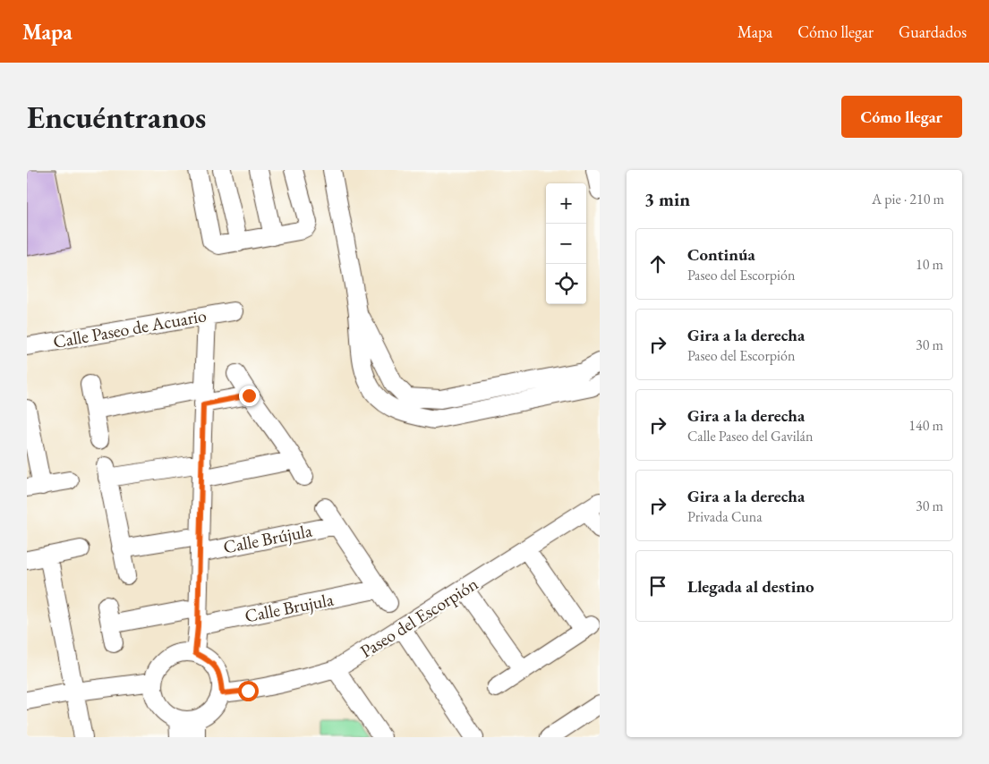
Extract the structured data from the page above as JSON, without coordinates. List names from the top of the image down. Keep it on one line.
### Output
{"streets":{"street":["Calle Paseo de Acuario","Calle Brújula","Calle Brujula","Paseo del Escorpión"]},"crossings":[["Calle Brújula","Calle Brujula"]],"page":{"header":"Mapa","nav":["Mapa","Cómo llegar","Guardados"],"buttons":"Cómo llegar","title":"Encuéntranos","heading":["3 min","A pie · 210 m"],"map_buttons":["+","−"],"list":[["Continúa","Paseo del Escorpión","10 m"],["Gira a la derecha","Paseo del Escorpión","30 m"],["Gira a la derecha","Calle Paseo del Gavilán","140 m"],["Gira a la derecha","Privada Cuna","30 m"],"Llegada al destino"]}}
